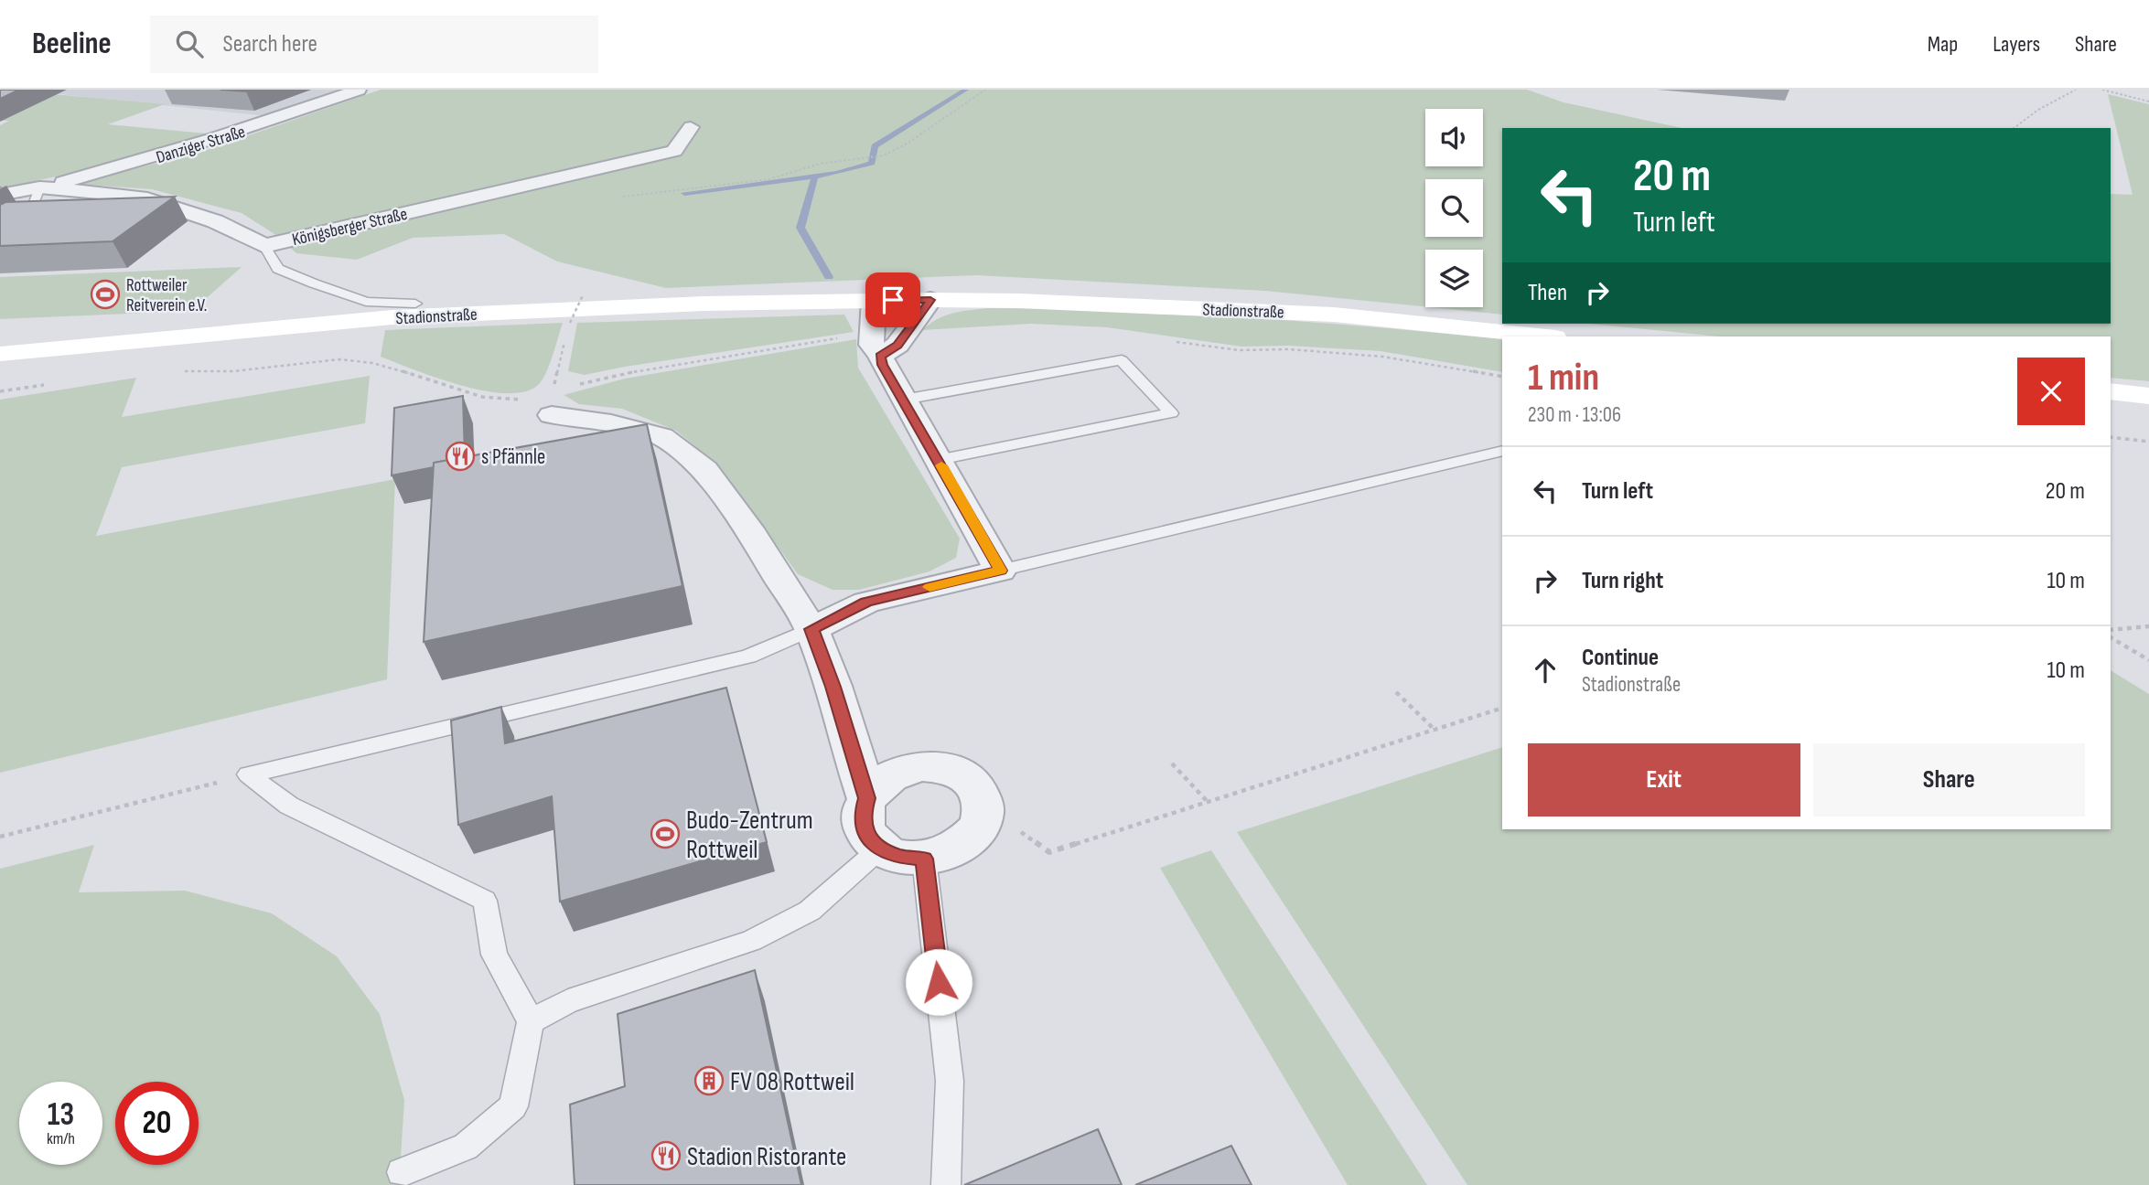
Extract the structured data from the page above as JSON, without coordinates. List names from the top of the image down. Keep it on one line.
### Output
{"streets":{"street":["Danziger Straße","Königsberger Straße","Stadionstraße"]},"crossings":[["Danziger Straße","Königsberger Straße"]],"places":{"sports":["Rottweiler Reitverein e.V.","Budo-Zentrum Rottweil"],"restaurant":["s Pfännle","Stadion Ristorante"],"building":["FV 08 Rottweil"]},"page":{"header":"Beeline","search":"Search here","nav":["Map","Layers","Share"],"turn":["20 m","Turn left"],"then":"Then","heading":["1 min","230 m · 13:06"],"list":[{"name":"Turn left","value":"20 m"},{"name":"Turn right","value":"10 m"},{"name":"Continue","note":"Stadionstraße","value":"10 m"}],"buttons":["Exit","Share"],"speed":"13 km/h","limit":"20"}}
